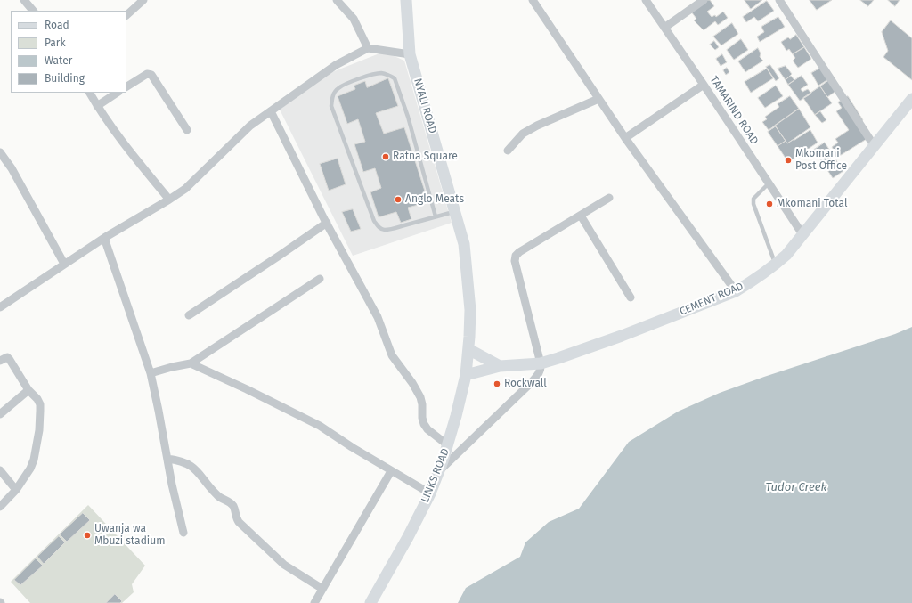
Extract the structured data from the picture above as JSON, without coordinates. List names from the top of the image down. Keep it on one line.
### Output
{"streets":{"main road":["NYALI ROAD","CEMENT ROAD","LINKS ROAD"],"street":["TAMARIND ROAD"]},"crossings":[["NYALI ROAD","LINKS ROAD"],["TAMARIND ROAD","CEMENT ROAD"],["CEMENT ROAD","LINKS ROAD"]],"water":["Tudor Creek"],"places":["Ratna Square","Mkomani Post Office","Anglo Meats","Mkomani Total","Rockwall","Uwanja wa Mbuzi stadium"],"legend":["Road","Park","Water","Building"]}
